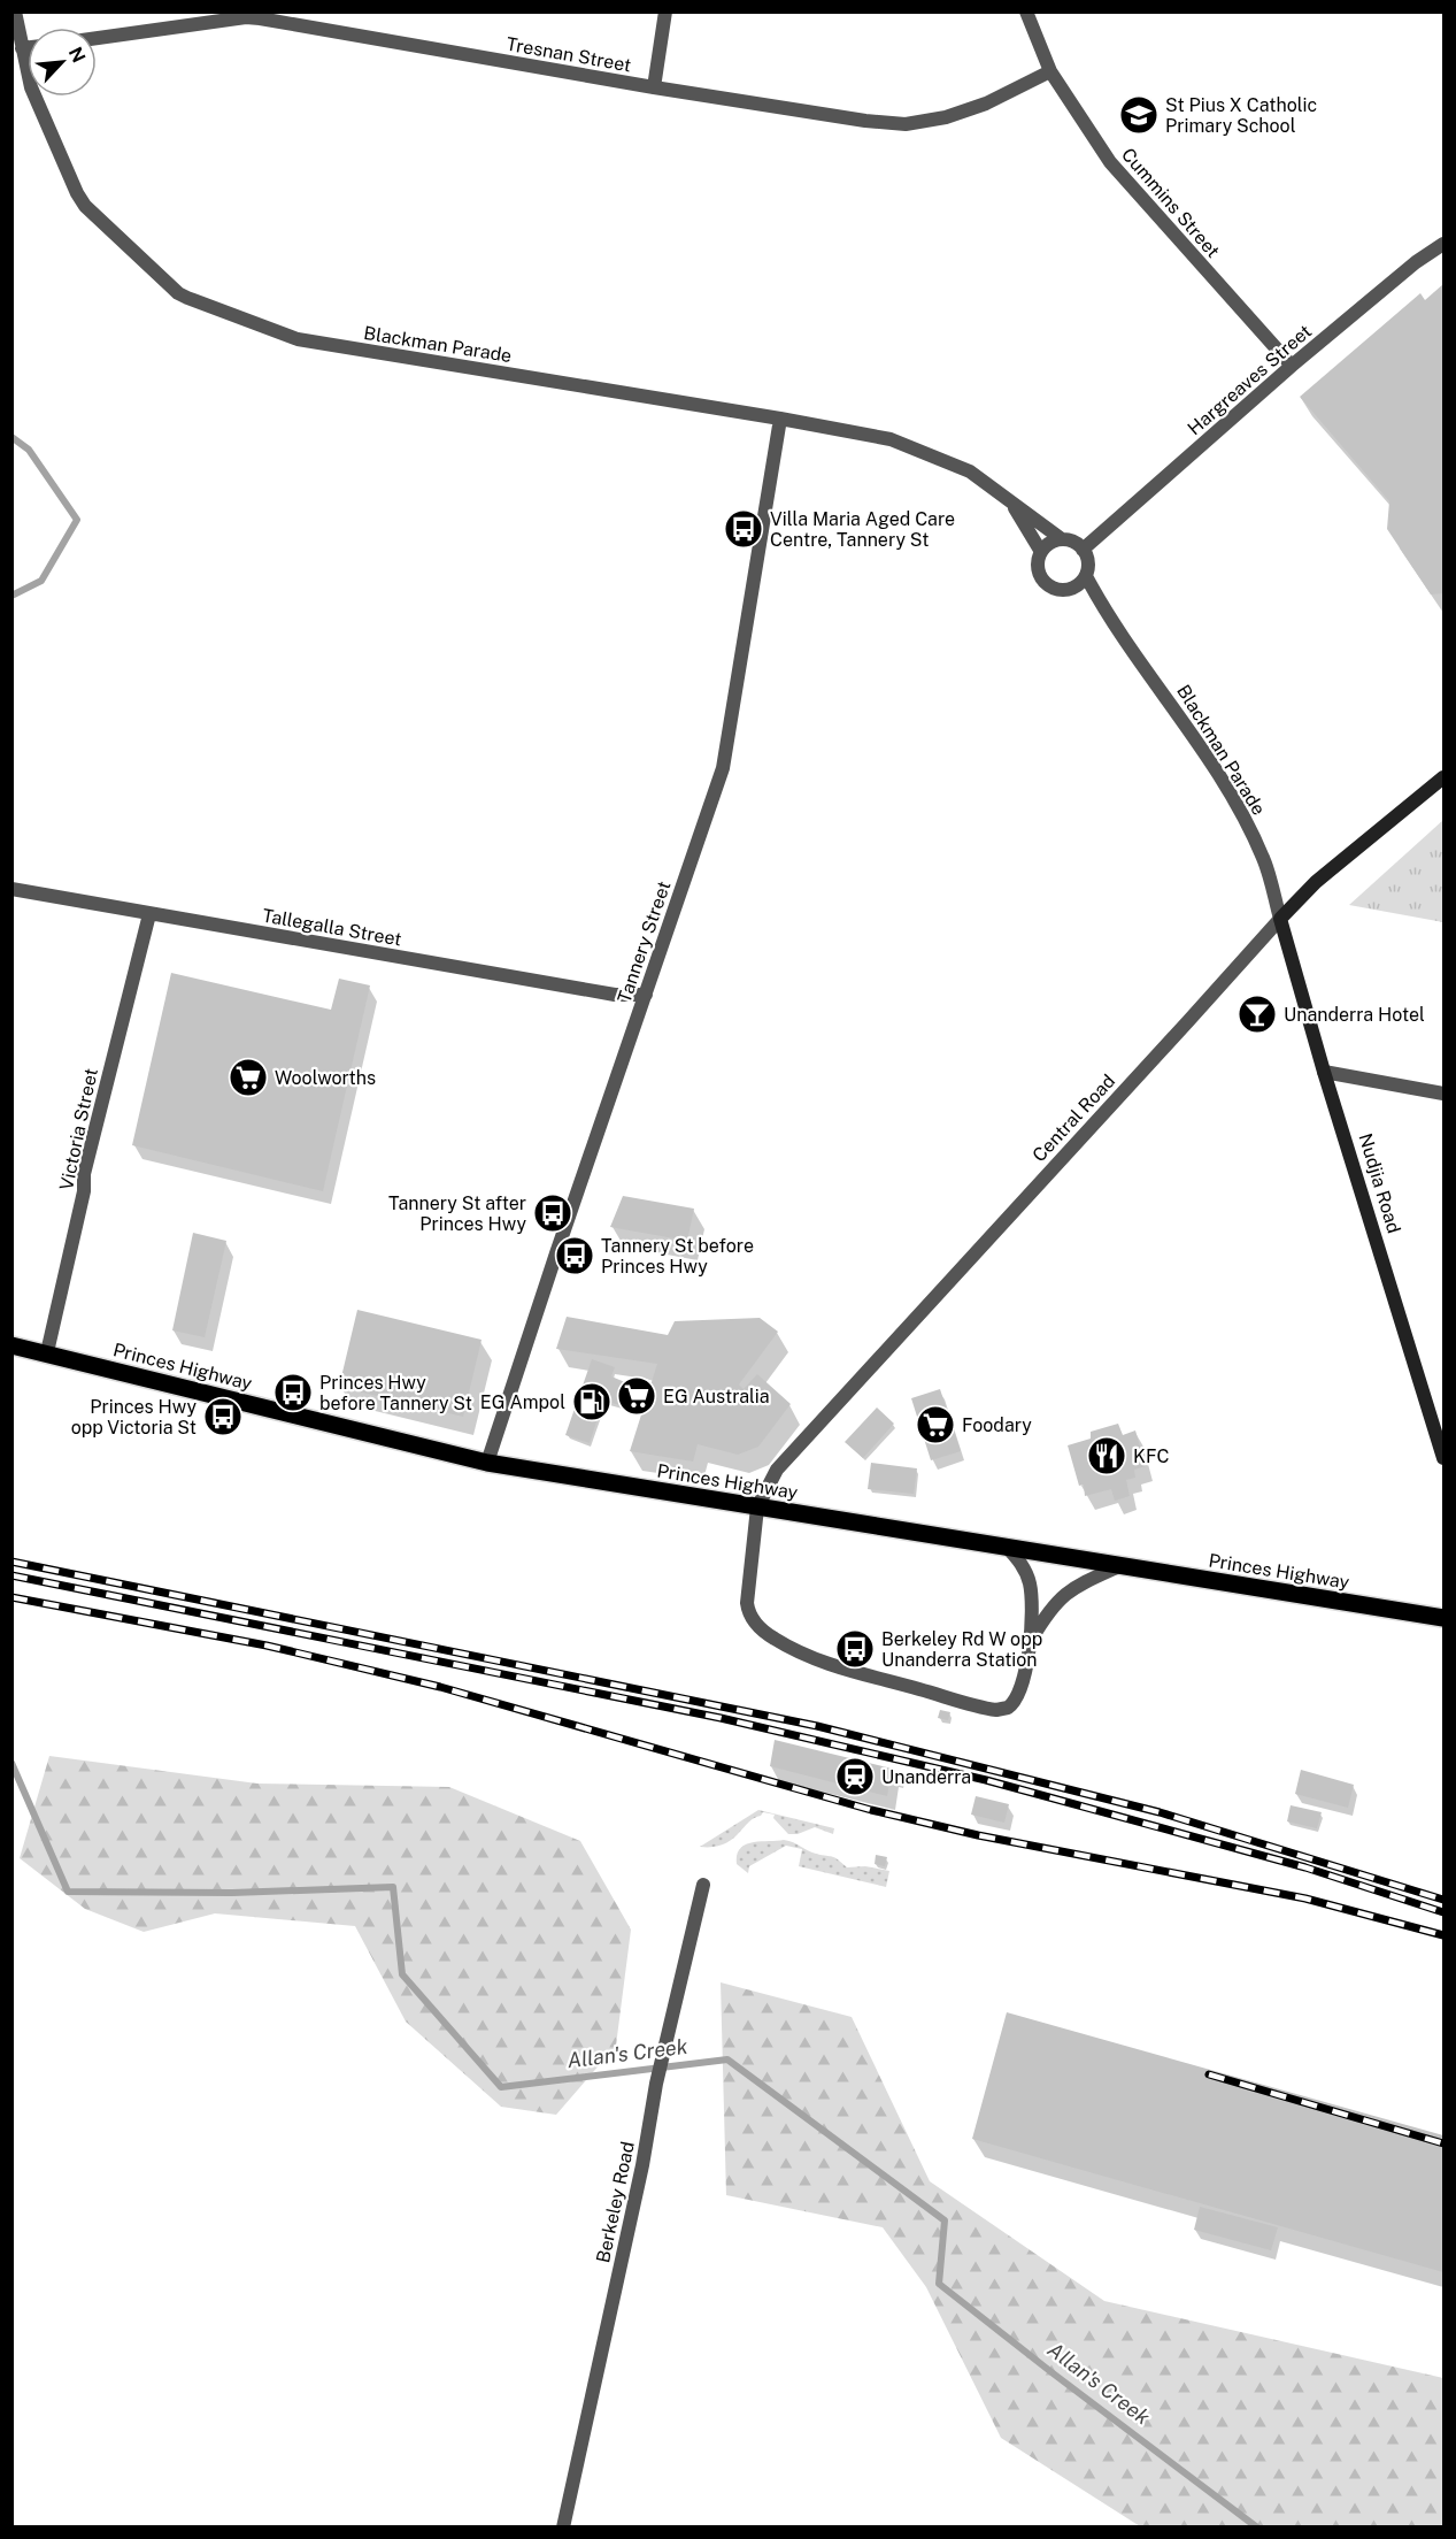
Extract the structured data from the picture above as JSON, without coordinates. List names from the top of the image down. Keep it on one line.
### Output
{"streets":{"main road":["Central Road","Nudjia Road","Princes Highway"],"street":["Tresnan Street","Cummins Street","Blackman Parade","Hargreaves Street","Tallegalla Street","Tannery Street","Victoria Street","Berkeley Road"]},"crossings":[["Tresnan Street","Cummins Street"],["Cummins Street","Hargreaves Street"],["Blackman Parade","Hargreaves Street"],["Blackman Parade","Tannery Street"],["Blackman Parade","Central Road"],["Blackman Parade","Nudjia Road"],["Tallegalla Street","Tannery Street"],["Tallegalla Street","Victoria Street"],["Tannery Street","Princes Highway"],["Central Road","Nudjia Road"],["Central Road","Princes Highway"],["Victoria Street","Princes Highway"]],"water":["Allan's Creek"],"places":{"school or university":["St Pius X Catholic Primary School"],"bus stop":["Villa Maria Aged Care Centre, Tannery St","Tannery St after Princes Hwy","Tannery St before Princes Hwy","Princes Hwy before Tannery St","Princes Hwy opp Victoria St","Berkeley Rd W opp Unanderra Station"],"bar":["Unanderra Hotel"],"supermarket":["Woolworths","EG Australia","Foodary"],"fuel station":["EG Ampol"],"restaurant":["KFC"],"station":["Unanderra"]},"north":"top right"}
